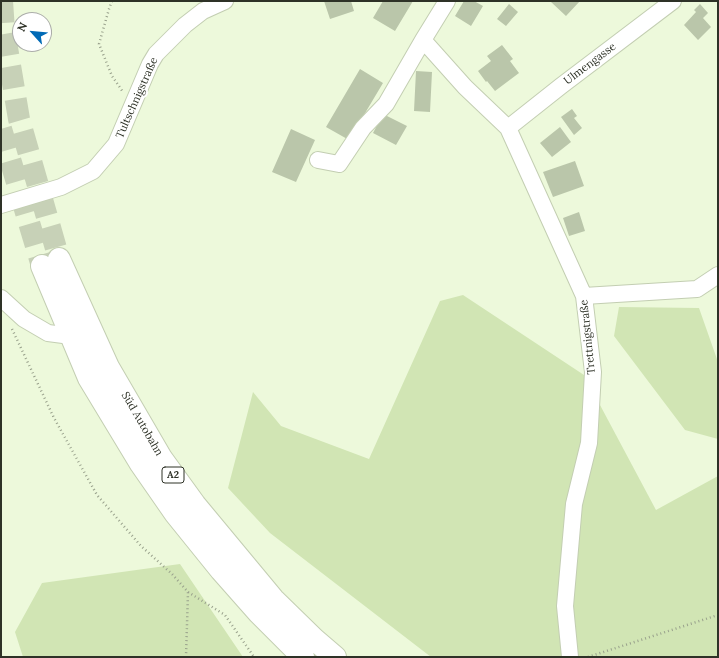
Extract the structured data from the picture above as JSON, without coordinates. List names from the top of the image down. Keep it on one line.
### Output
{"streets":{"highway":["Süd Autobahn","A2"],"street":["Ulmengasse","Tultschnigstraße","Trettnigstraße"]},"crossings":[["Ulmengasse","Trettnigstraße"]],"north":"top left"}
